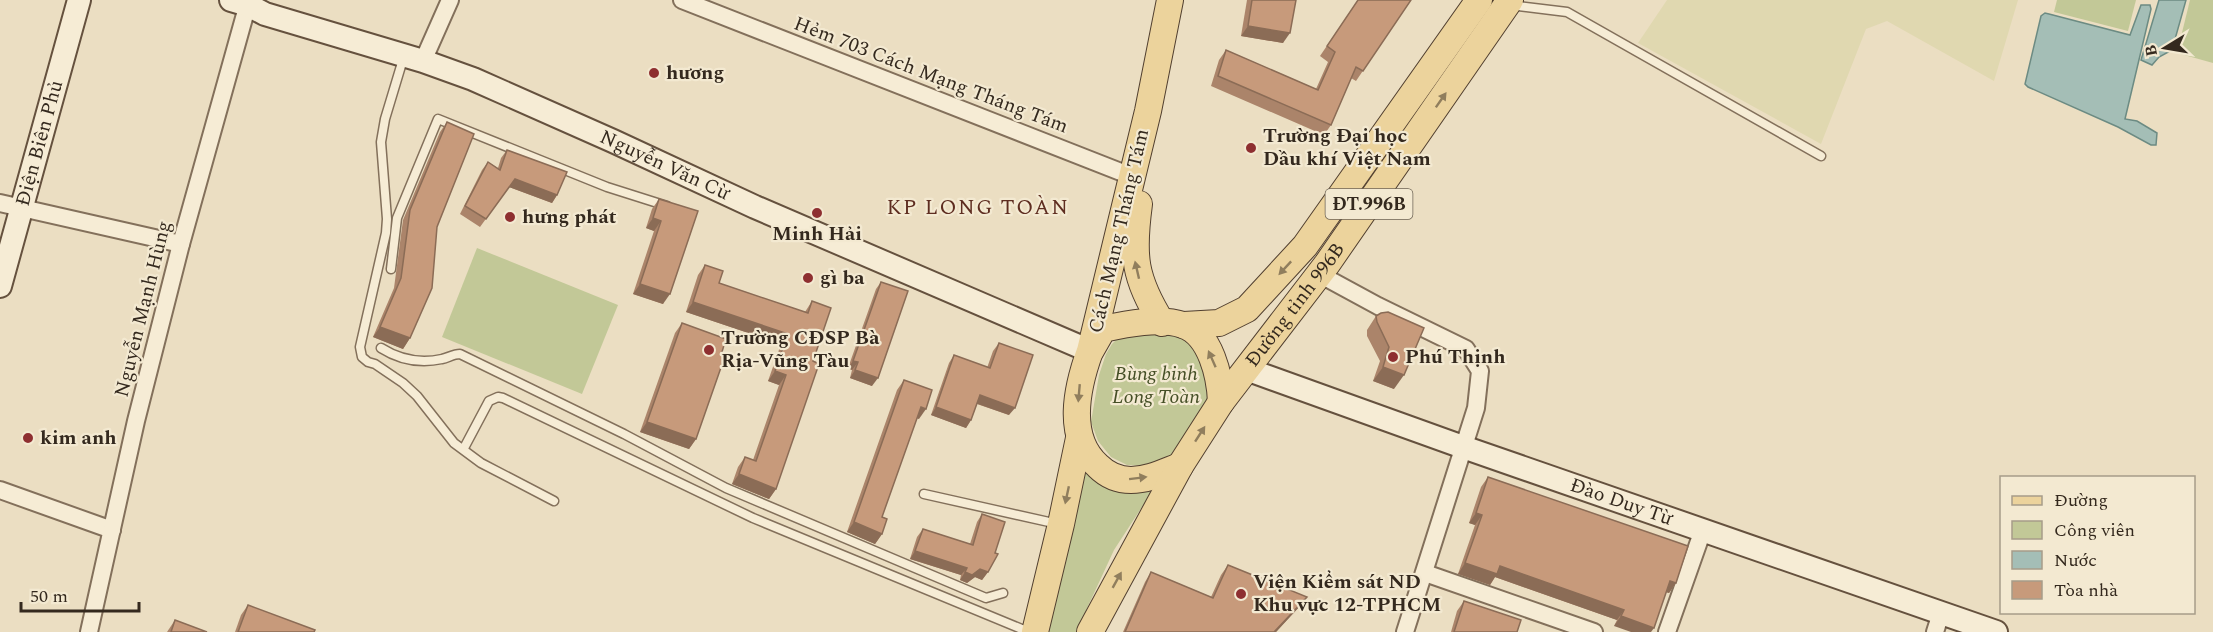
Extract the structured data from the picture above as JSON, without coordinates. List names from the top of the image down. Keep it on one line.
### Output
{"streets":{"main road":["ĐT.996B","Cách Mạng Tháng Tám","Đường tỉnh 996B"],"street":["Hẻm 703 Cách Mạng Tháng Tám","Điện Biên Phủ","Nguyễn Văn Cừ","Nguyễn Mạnh Hùng","Đào Duy Từ"]},"crossings":[["Hẻm 703 Cách Mạng Tháng Tám","Cách Mạng Tháng Tám"],["Nguyễn Văn Cừ","Cách Mạng Tháng Tám"],["Nguyễn Văn Cừ","Đường tỉnh 996B"],["Nguyễn Văn Cừ","Nguyễn Mạnh Hùng"],["Cách Mạng Tháng Tám","Đường tỉnh 996B"],["Đường tỉnh 996B","Đào Duy Từ"]],"districts":["KP LONG TOÀN"],"parks":["Bùng binh Long Toàn"],"places":["hương","Trường Đại học Dầu khí Việt Nam","Minh Hải","hưng phát","gì ba","Trường CĐSP Bà Rịa-Vũng Tàu","Phú Thịnh","kim anh","Viện Kiểm sát ND Khu vực 12-TPHCM"],"legend":["Đường","Công viên","Nước","Tòa nhà"],"scale_bar":"50 m","north":"left"}
